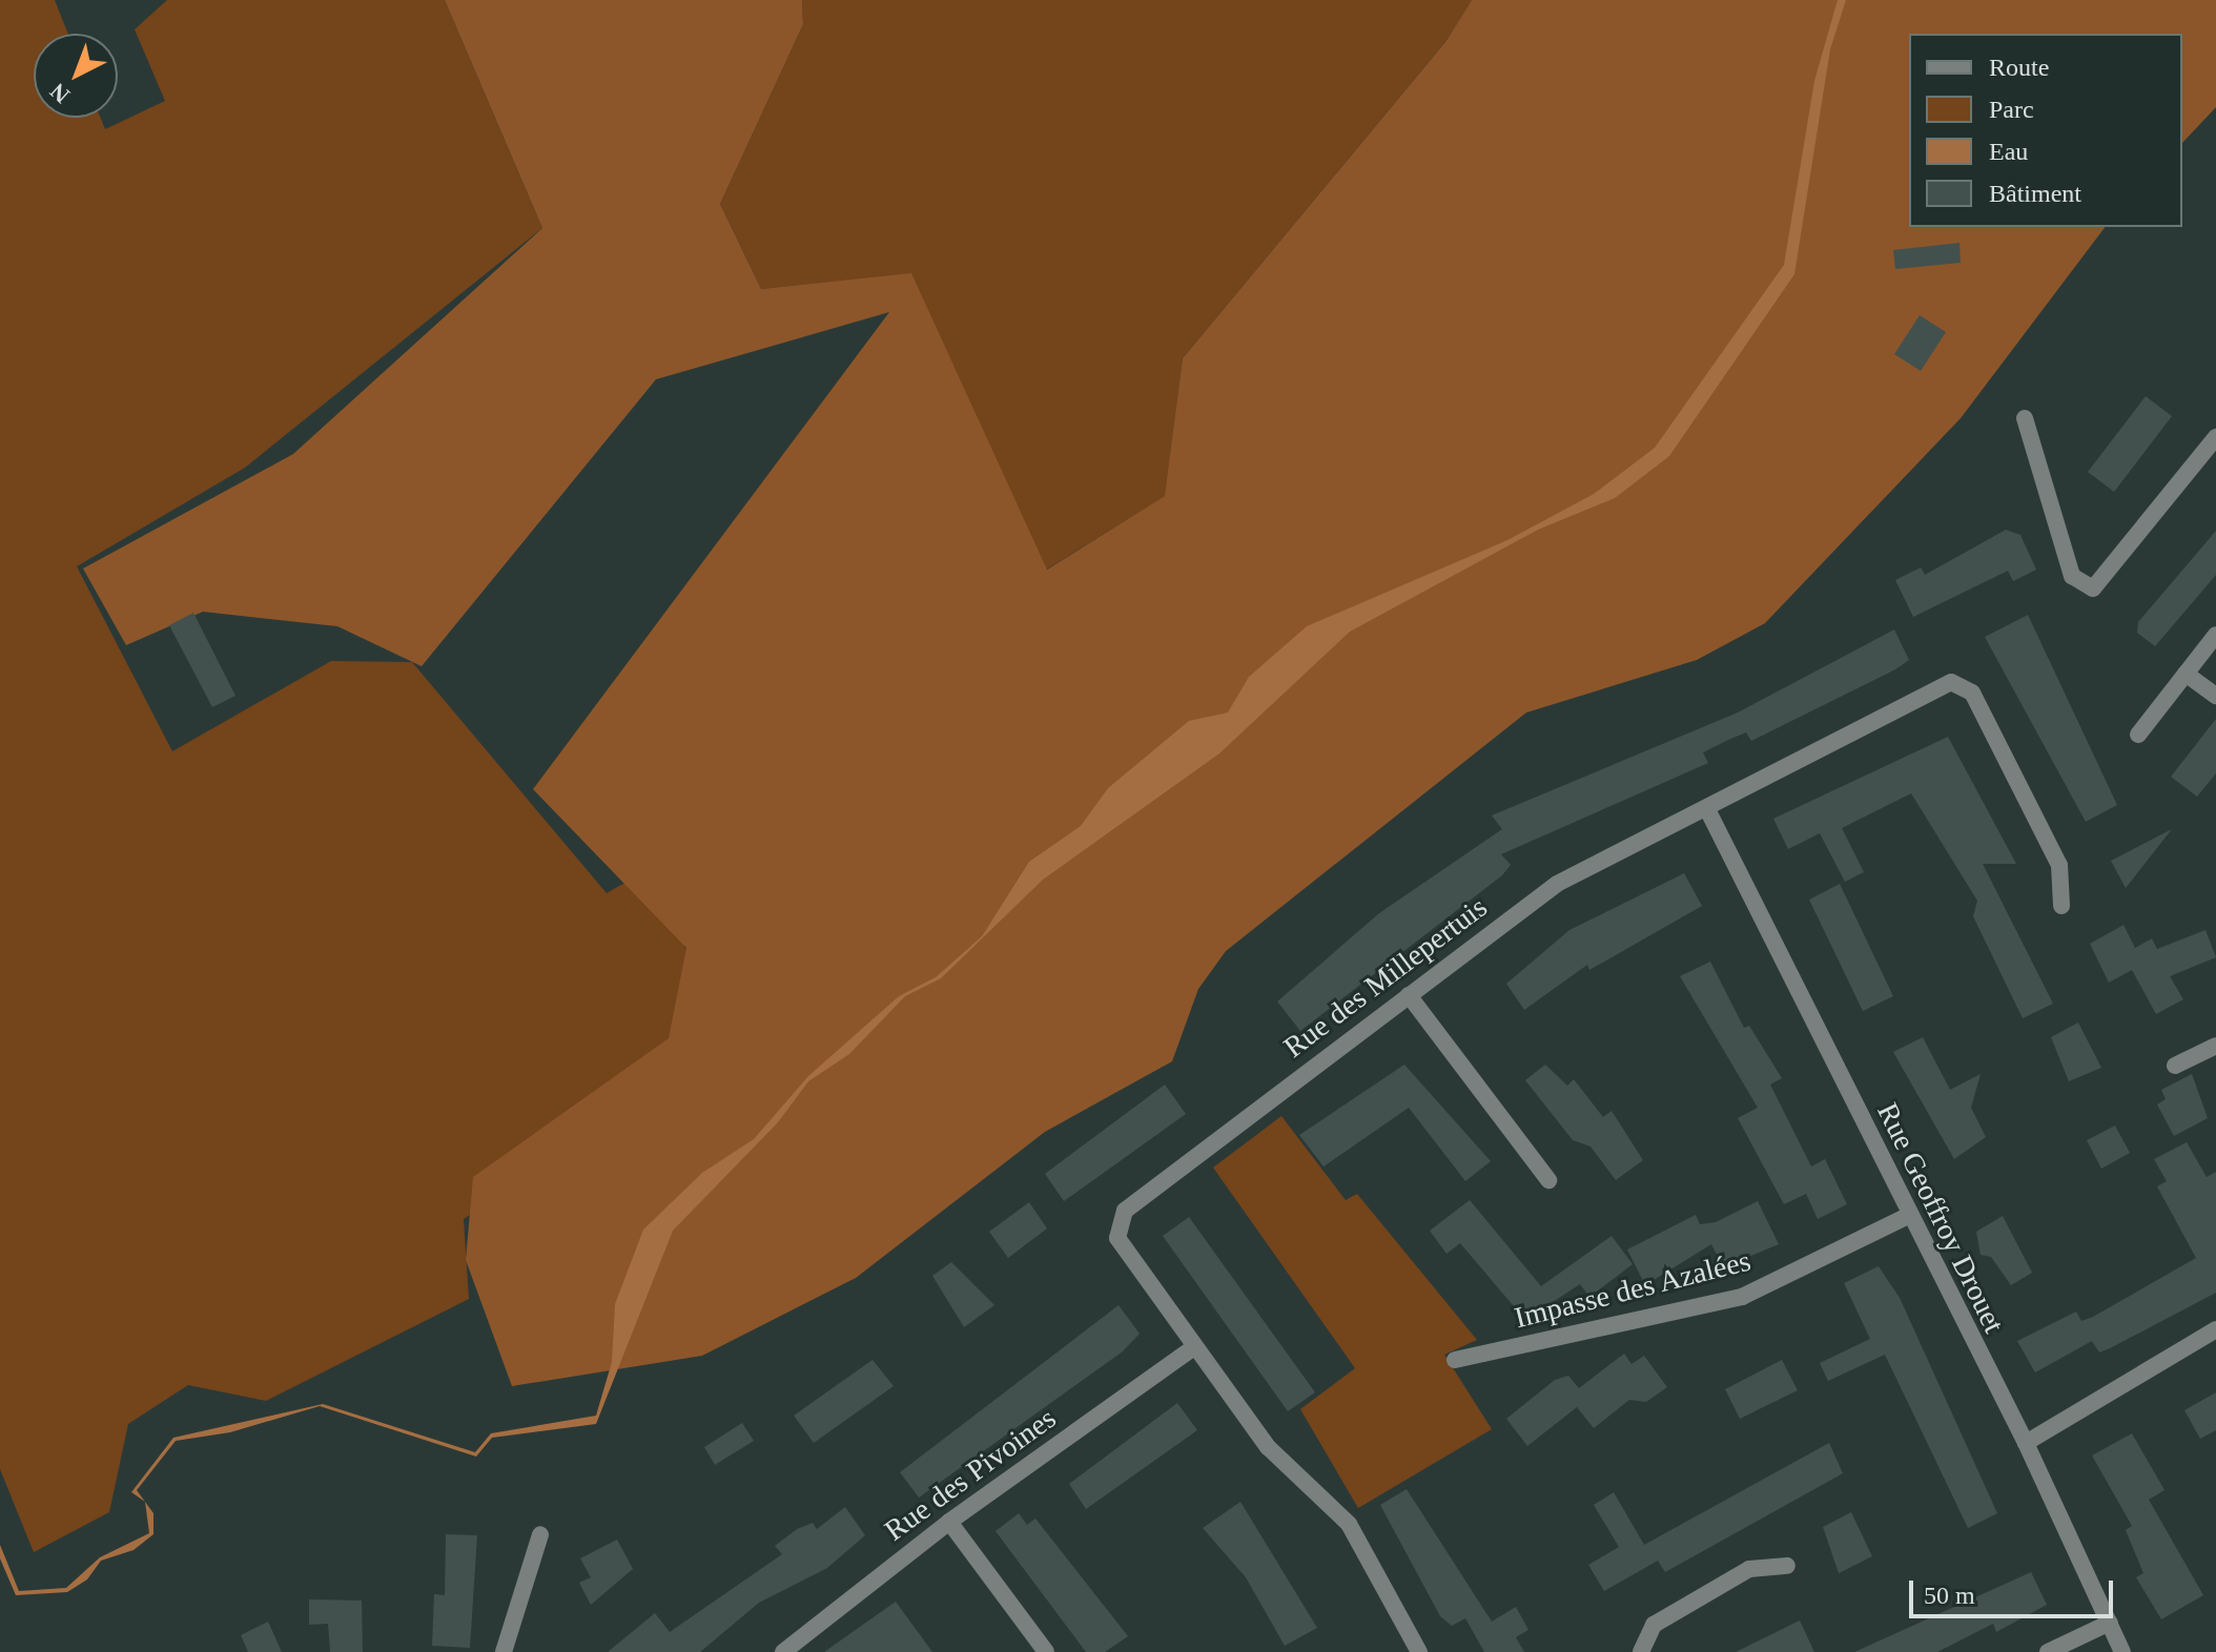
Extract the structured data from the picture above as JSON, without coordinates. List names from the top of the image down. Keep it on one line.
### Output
{"streets":{"street":["Rue des Millepertuis","Rue Geoffroy Drouet","Impasse des Azalées","Rue des Pivoines"]},"crossings":[["Rue des Millepertuis","Rue Geoffroy Drouet"],["Rue des Millepertuis","Rue des Pivoines"],["Rue Geoffroy Drouet","Impasse des Azalées"]],"legend":["Route","Parc","Eau","Bâtiment"],"scale_bar":"50 m","north":"bottom left"}
